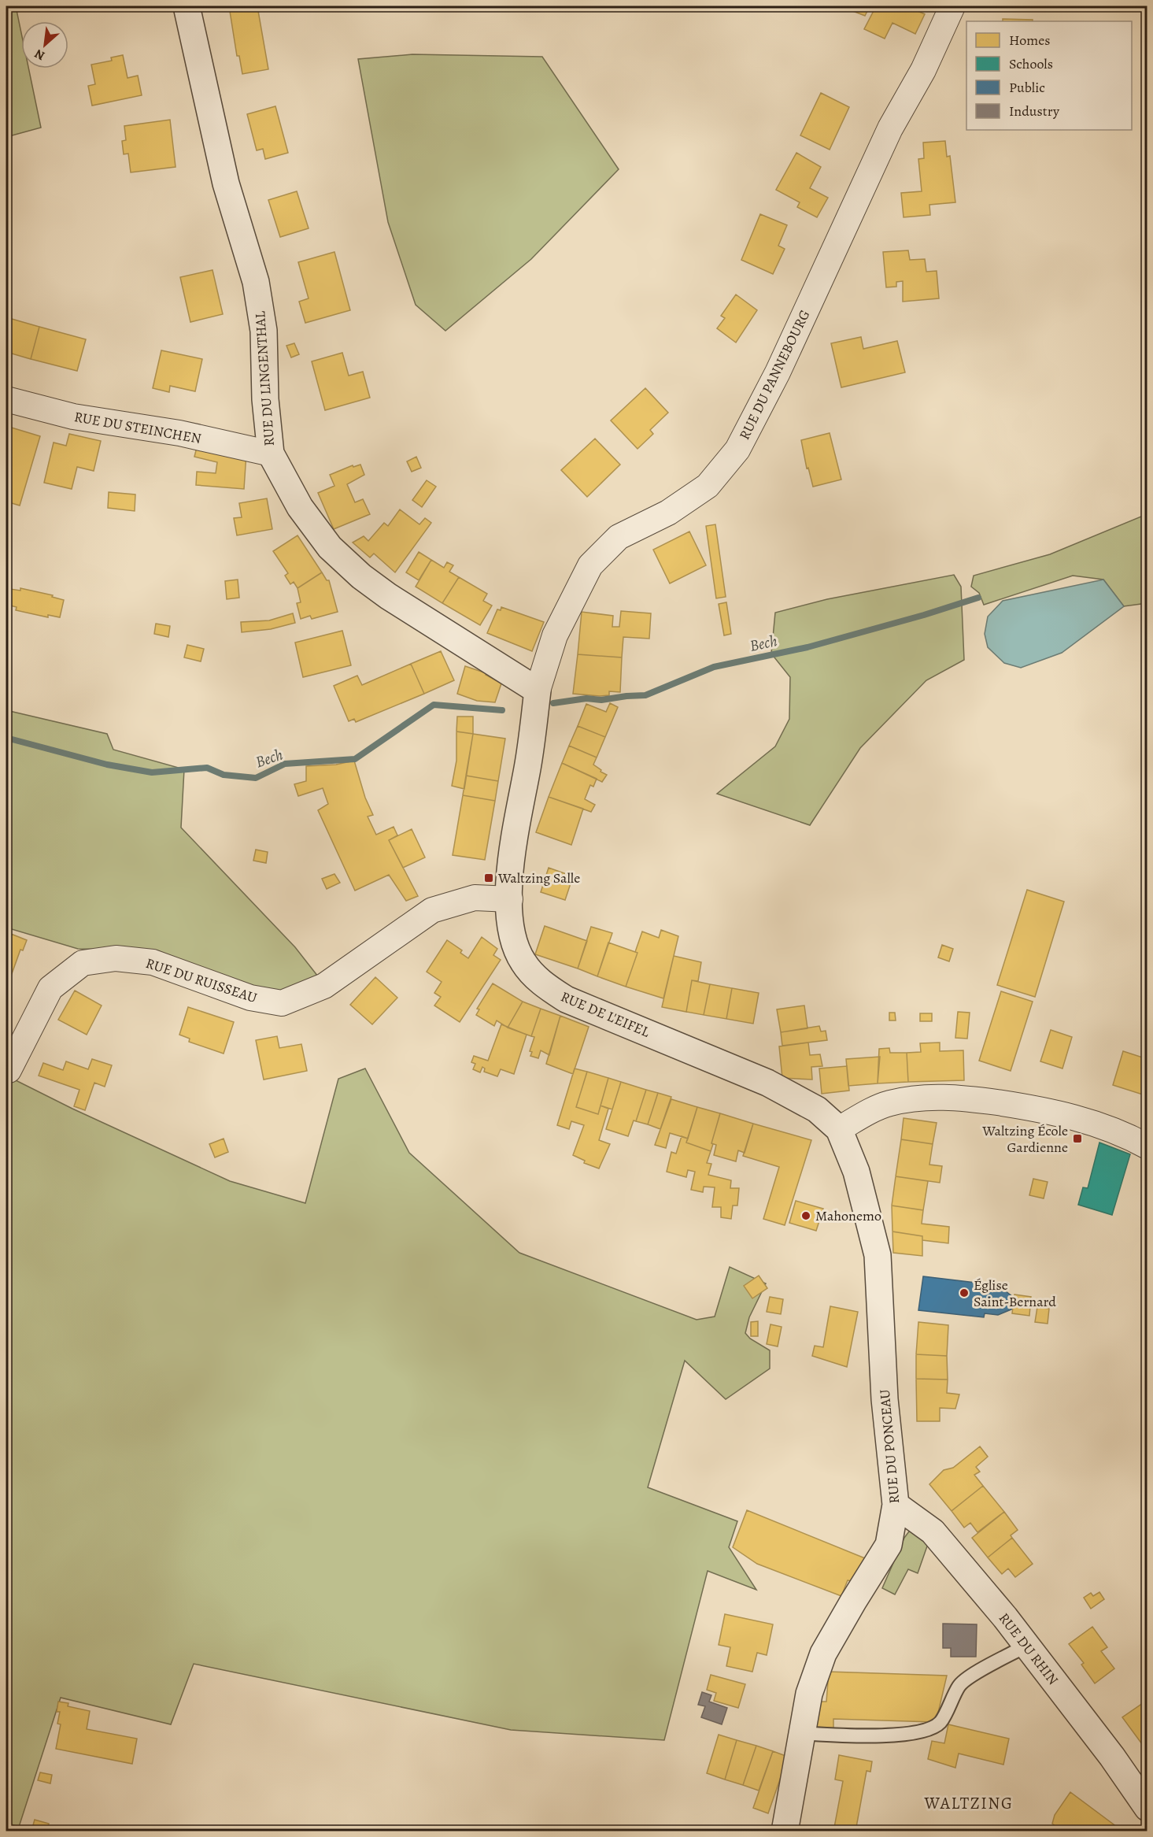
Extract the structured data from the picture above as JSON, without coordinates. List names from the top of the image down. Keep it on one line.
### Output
{"streets":{"street":["RUE DU PANNEBOURG","RUE DU LINGENTHAL","RUE DU STEINCHEN","RUE DU RUISSEAU","RUE DE L'EIFEL","RUE DU PONCEAU","RUE DU RHIN"]},"crossings":[["RUE DU PANNEBOURG","RUE DU LINGENTHAL"],["RUE DU PANNEBOURG","RUE DE L'EIFEL"],["RUE DU LINGENTHAL","RUE DU STEINCHEN"],["RUE DU LINGENTHAL","RUE DE L'EIFEL"],["RUE DU RUISSEAU","RUE DE L'EIFEL"],["RUE DE L'EIFEL","RUE DU PONCEAU"],["RUE DU PONCEAU","RUE DU RHIN"]],"districts":["WALTZING"],"water":["Bech"],"places":{"transit":["Waltzing Salle","Waltzing École Gardienne"],"other":["Mahonemo","Église Saint-Bernard"]},"legend":["Homes","Schools","Public","Industry"],"north":"bottom left"}
